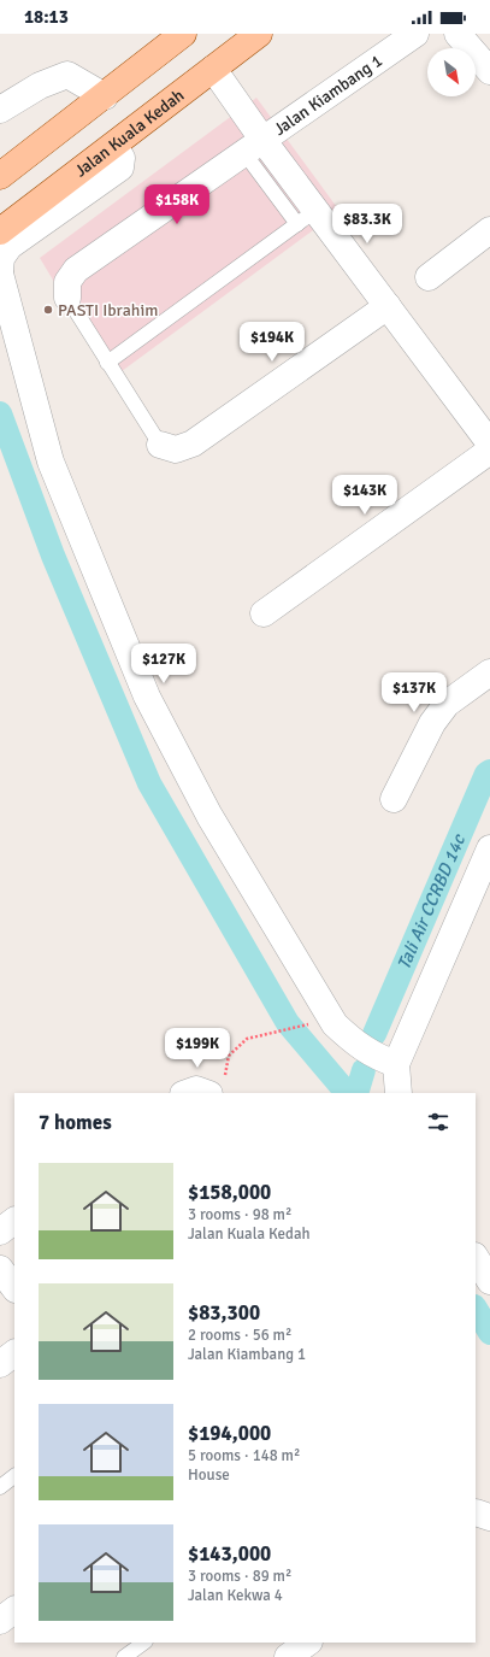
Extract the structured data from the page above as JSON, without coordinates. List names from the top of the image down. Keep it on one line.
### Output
{"streets":{"main road":["Jalan Kuala Kedah"],"street":["Jalan Kiambang 1"]},"water":["Tali Air CCRBD 14c"],"places":["PASTI Ibrahim"],"north":"bottom right","page":{"status":"18:13","price":["$158K","$83.3K","$194K","$143K","$127K","$137K","$199K"],"heading":"7 homes","list":[{"name":"$158,000","note":"3 rooms · 98 m² · Jalan Kuala Kedah"},{"name":"$83,300","note":"2 rooms · 56 m² · Jalan Kiambang 1"},{"name":"$194,000","note":"5 rooms · 148 m² · House"},{"name":"$143,000","note":"3 rooms · 89 m² · Jalan Kekwa 4"}]}}
